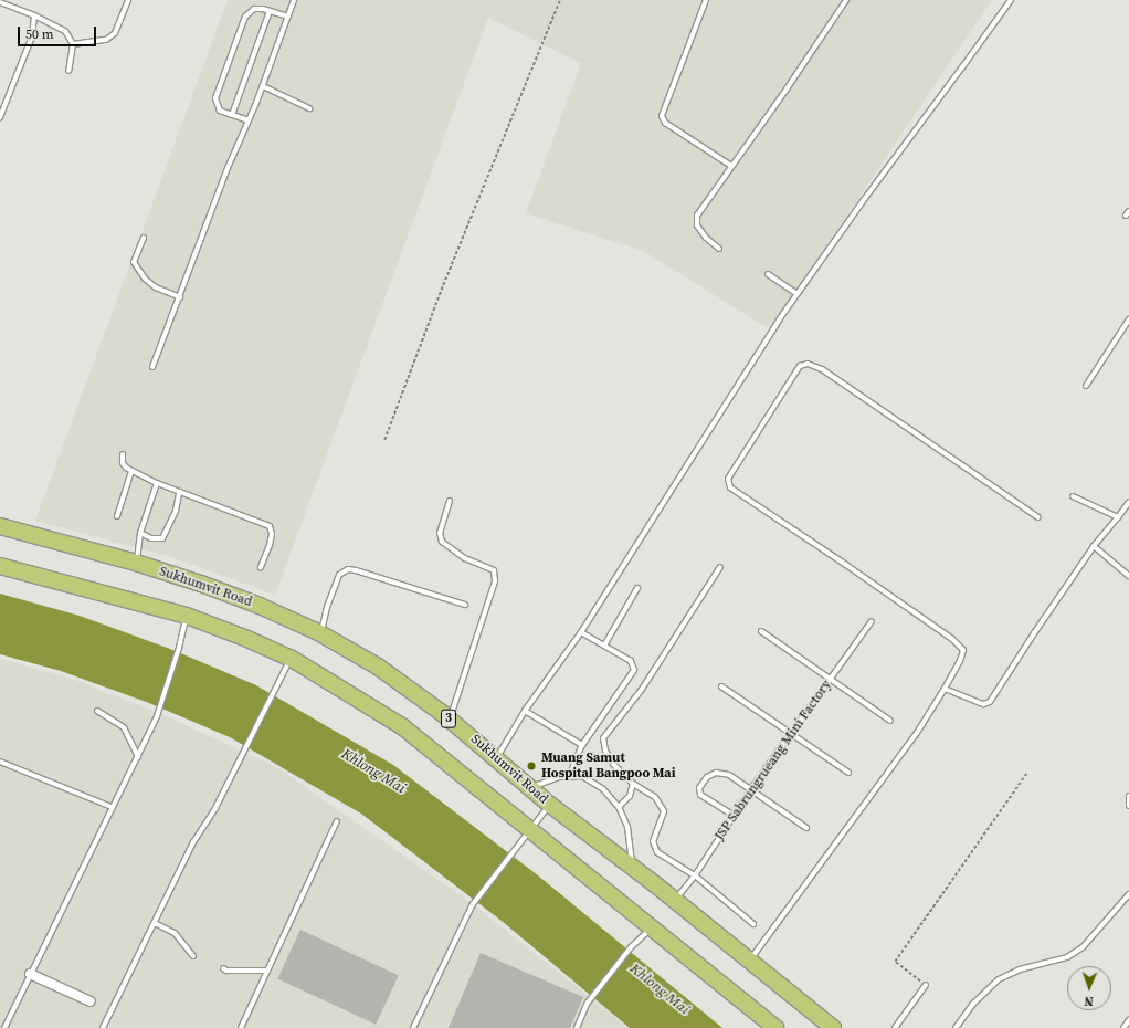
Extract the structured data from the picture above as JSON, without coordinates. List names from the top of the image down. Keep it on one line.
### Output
{"streets":{"highway":["Sukhumvit Road","3"],"lane":["JSP Sabrungrueang Mini Factory"]},"crossings":[["Sukhumvit Road","JSP Sabrungrueang Mini Factory"]],"water":["Khlong Mai"],"places":["Muang Samut Hospital Bangpoo Mai"],"scale_bar":"50 m","north":"bottom"}
